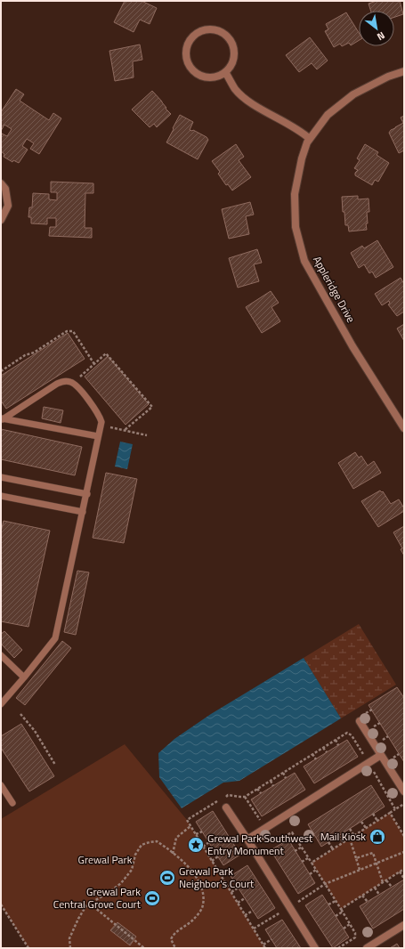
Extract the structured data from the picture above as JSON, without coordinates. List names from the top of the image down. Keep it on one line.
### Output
{"streets":{"street":["Appleridge Drive"]},"parks":["Grewal Park"],"places":{"shop":["Mail Kiosk"],"place":["Grewal Park Southwest Entry Monument"],"sports":["Grewal Park Neighbor's Court","Grewal Park Central Grove Court"]},"north":"bottom right"}
